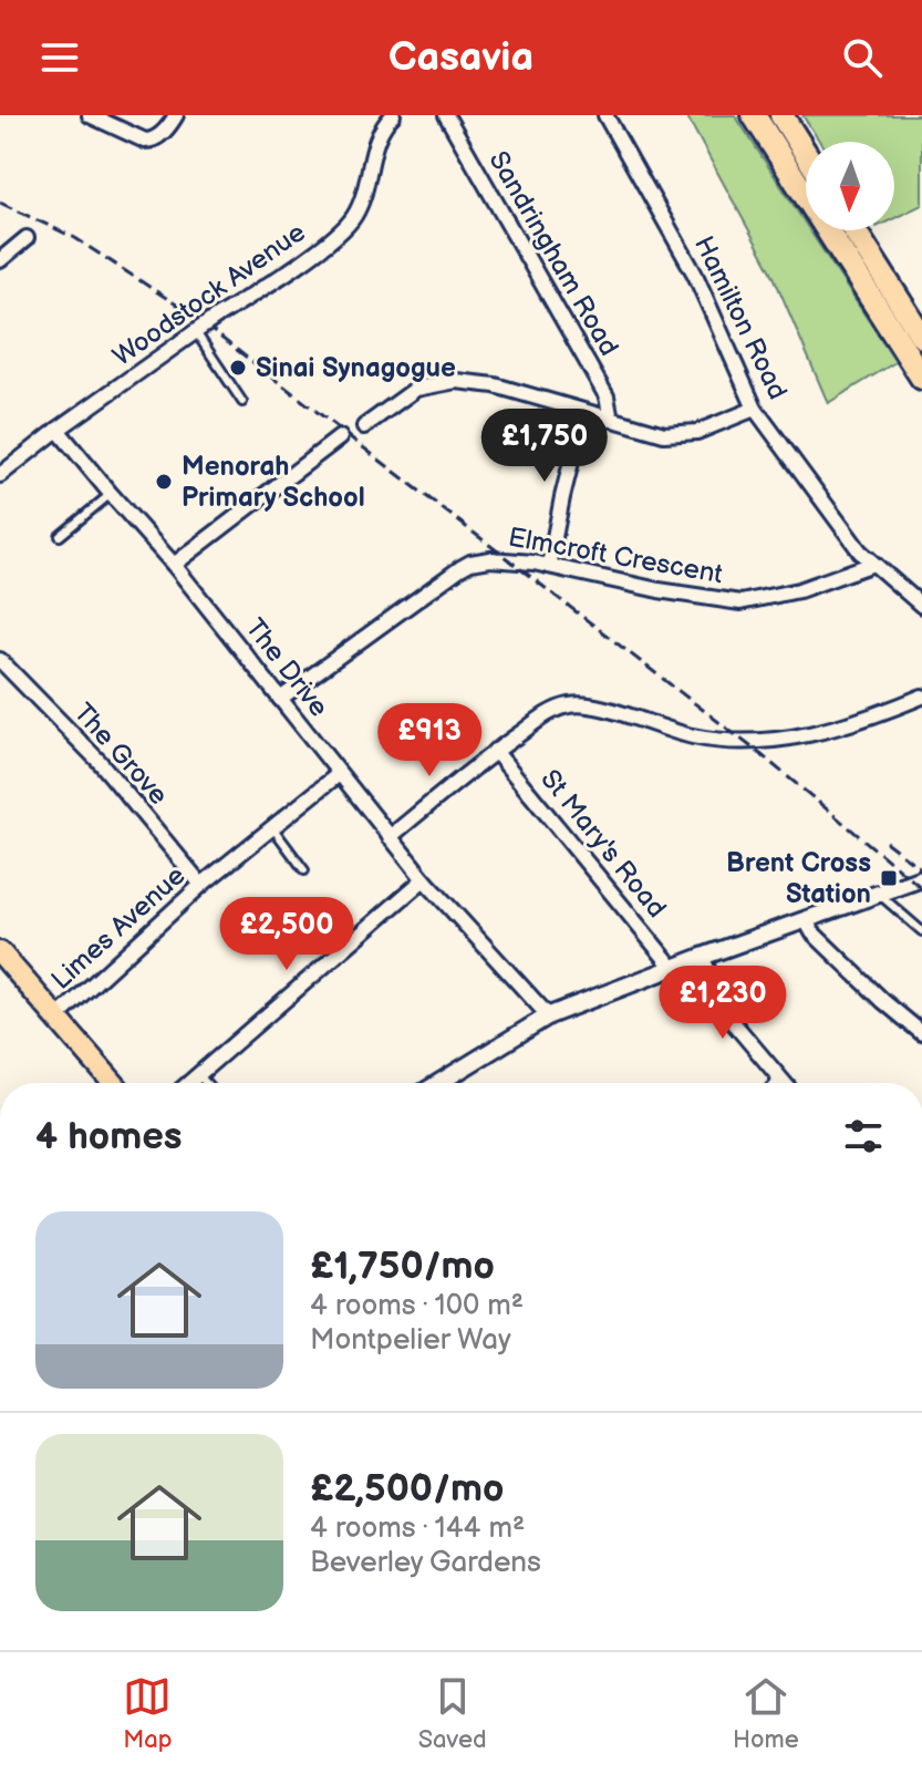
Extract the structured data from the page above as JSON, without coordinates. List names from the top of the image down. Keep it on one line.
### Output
{"streets":{"street":["Sandringham Road","Woodstock Avenue","Hamilton Road","Elmcroft Crescent","The Drive","The Grove","St Mary's Road","Limes Avenue"]},"crossings":[["Woodstock Avenue","The Drive"],["Hamilton Road","Elmcroft Crescent"],["Elmcroft Crescent","The Drive"],["The Drive","Limes Avenue"],["The Grove","Limes Avenue"]],"places":{"other":["Sinai Synagogue","Menorah Primary School"],"transit":["Brent Cross Station"]},"north":"bottom","page":{"header":"Casavia","price":["£1,750","£913","£2,500","£1,230"],"heading":"4 homes","list":[{"name":"£1,750/mo","note":"4 rooms · 100 m² · Montpelier Way"},{"name":"£2,500/mo","note":"4 rooms · 144 m² · Beverley Gardens"}],"tabs":["Map","Saved","Home"]}}
